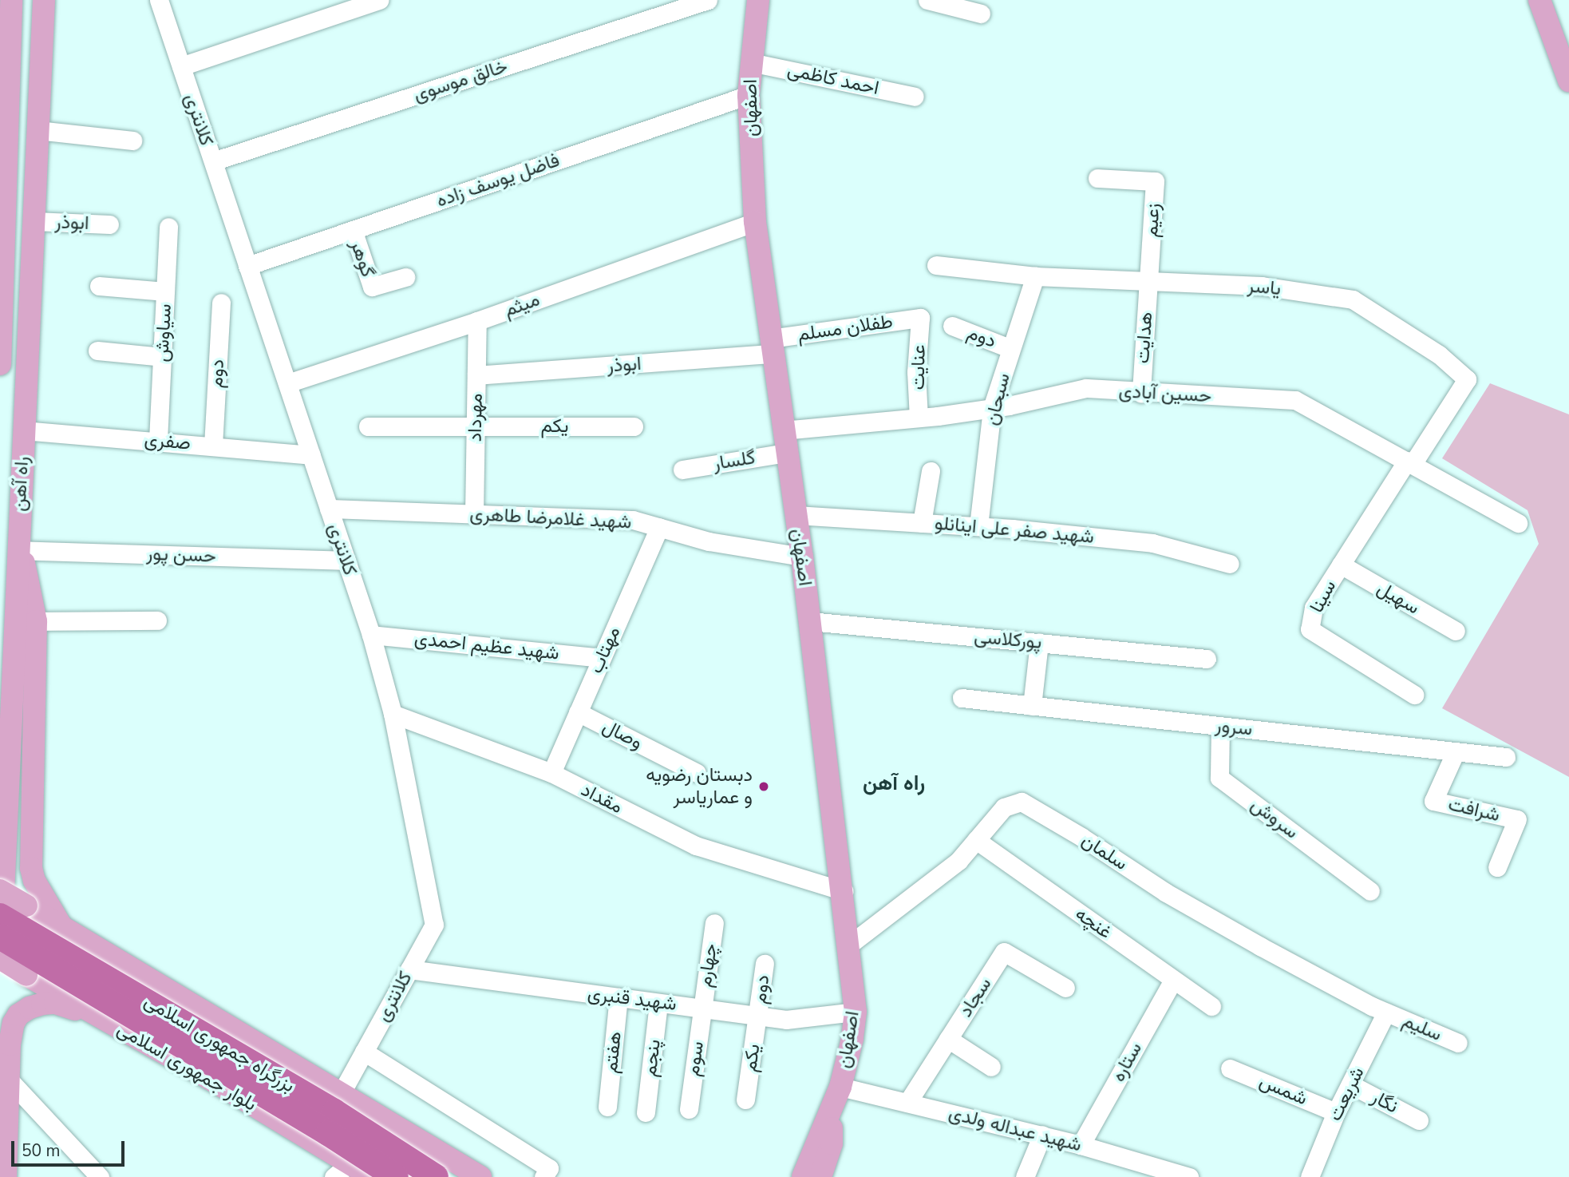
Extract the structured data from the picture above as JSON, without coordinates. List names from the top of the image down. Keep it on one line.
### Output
{"streets":{"highway":["بزرگراه جمهوری اسلامی"],"main road":["اصفهان","راه آهن","بلوار جمهوری اسلامی"],"street":["احمد کاظمی","خالق موسوی","کلانتری","فاضل یوسف زاده","زعیم","ابوذر","گوهر","یاسر","میثم","طفلان مسلم","سیاوش","دوم","هدایت","عنایت","حسین آبادی","سبحان","مهرداد","یکم","صفری","گلسار","شهید غلامرضا طاهری","شهید صفر علی اینانلو","حسن پور","سینا","سهیل","پورکلاسی","شهید عظیم احمدی","مهتاب","سرور","وصال","مقداد","شرافت","سروش","سلمان","غنچه","چهارم","سجاد","شهید قنبری","سلیم","هفتم","پنجم","سوم","ستاره","شمس","شریعت","نگار","شهید عبداله ولدی"]},"crossings":[["احمد کاظمی","اصفهان"],["خالق موسوی","کلانتری"],["اصفهان","فاضل یوسف زاده"],["اصفهان","ابوذر"],["اصفهان","میثم"],["اصفهان","طفلان مسلم"],["اصفهان","حسین آبادی"],["اصفهان","گلسار"],["اصفهان","شهید غلامرضا طاهری"],["اصفهان","شهید صفر علی اینانلو"],["اصفهان","پورکلاسی"],["اصفهان","مقداد"],["اصفهان","سلمان"],["اصفهان","شهید قنبری"],["اصفهان","شهید عبداله ولدی"],["کلانتری","فاضل یوسف زاده"],["کلانتری","میثم"],["کلانتری","صفری"],["کلانتری","شهید غلامرضا طاهری"],["کلانتری","حسن پور"],["کلانتری","شهید عظیم احمدی"],["کلانتری","مقداد"],["کلانتری","شهید قنبری"],["فاضل یوسف زاده","گوهر"],["زعیم","یاسر"],["زعیم","هدایت"],["ابوذر","طفلان مسلم"],["ابوذر","مهرداد"],["ابوذر","راه آهن"],["یاسر","هدایت"],["یاسر","حسین آبادی"],["یاسر","سبحان"],["یاسر","سینا"],["میثم","مهرداد"],["طفلان مسلم","عنایت"],["سیاوش","صفری"],["دوم","سبحان"],["دوم","یکم"],["دوم","صفری"],["دوم","شهید قنبری"],["هدایت","حسین آبادی"],["عنایت","حسین آبادی"],["حسین آبادی","سبحان"],["حسین آبادی","سینا"],["سبحان","شهید صفر علی اینانلو"],["مهرداد","یکم"],["مهرداد","شهید غلامرضا طاهری"],["یکم","شهید قنبری"],["صفری","راه آهن"],["راه آهن","حسن پور"],["شهید غلامرضا طاهری","مهتاب"],["سینا","سهیل"],["شهید عظیم احمدی","مهتاب"],["مهتاب","وصال"],["مهتاب","مقداد"],["سرور","شرافت"],["سرور","سروش"],["سلمان","غنچه"],["سلمان","سلیم"],["سلمان","شریعت"],["غنچه","ستاره"],["چهارم","شهید قنبری"],["چهارم","سوم"],["سجاد","شهید عبداله ولدی"],["شهید قنبری","هفتم"],["شهید قنبری","پنجم"],["شهید قنبری","سوم"],["سلیم","شریعت"],["ستاره","شهید عبداله ولدی"],["شمس","شریعت"],["شریعت","نگار"]],"districts":["راه آهن"],"places":["دبستان رضویه و عماریاسر"],"scale_bar":"50 m"}
